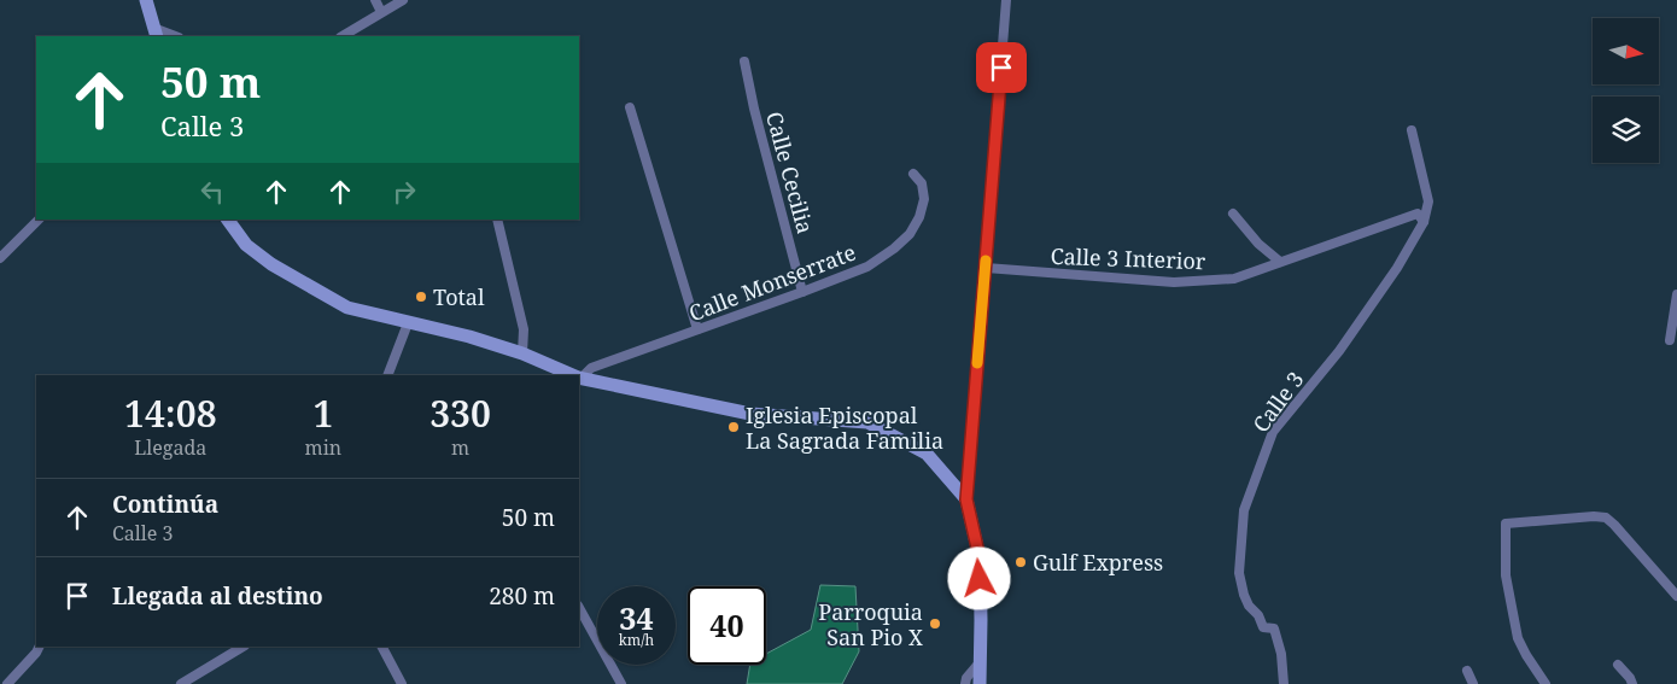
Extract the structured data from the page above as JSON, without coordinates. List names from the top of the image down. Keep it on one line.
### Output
{"streets":{"street":["Calle Cecilia","Calle 3 Interior","Calle Monserrate","Calle 3"]},"crossings":[["Calle Cecilia","Calle Monserrate"],["Calle 3 Interior","Calle 3"]],"places":["Total","Iglesia Episcopal La Sagrada Familia","Gulf Express","Parroquia San Pio X"],"north":"right","page":{"turn":["50 m","Calle 3"],"eta":["14:08","Llegada","1","min","330","m"],"list":[{"name":"Continúa","note":"Calle 3","value":"50 m"},{"name":"Llegada al destino","value":"280 m"}],"speed":"34 km/h","limit":"40"}}
